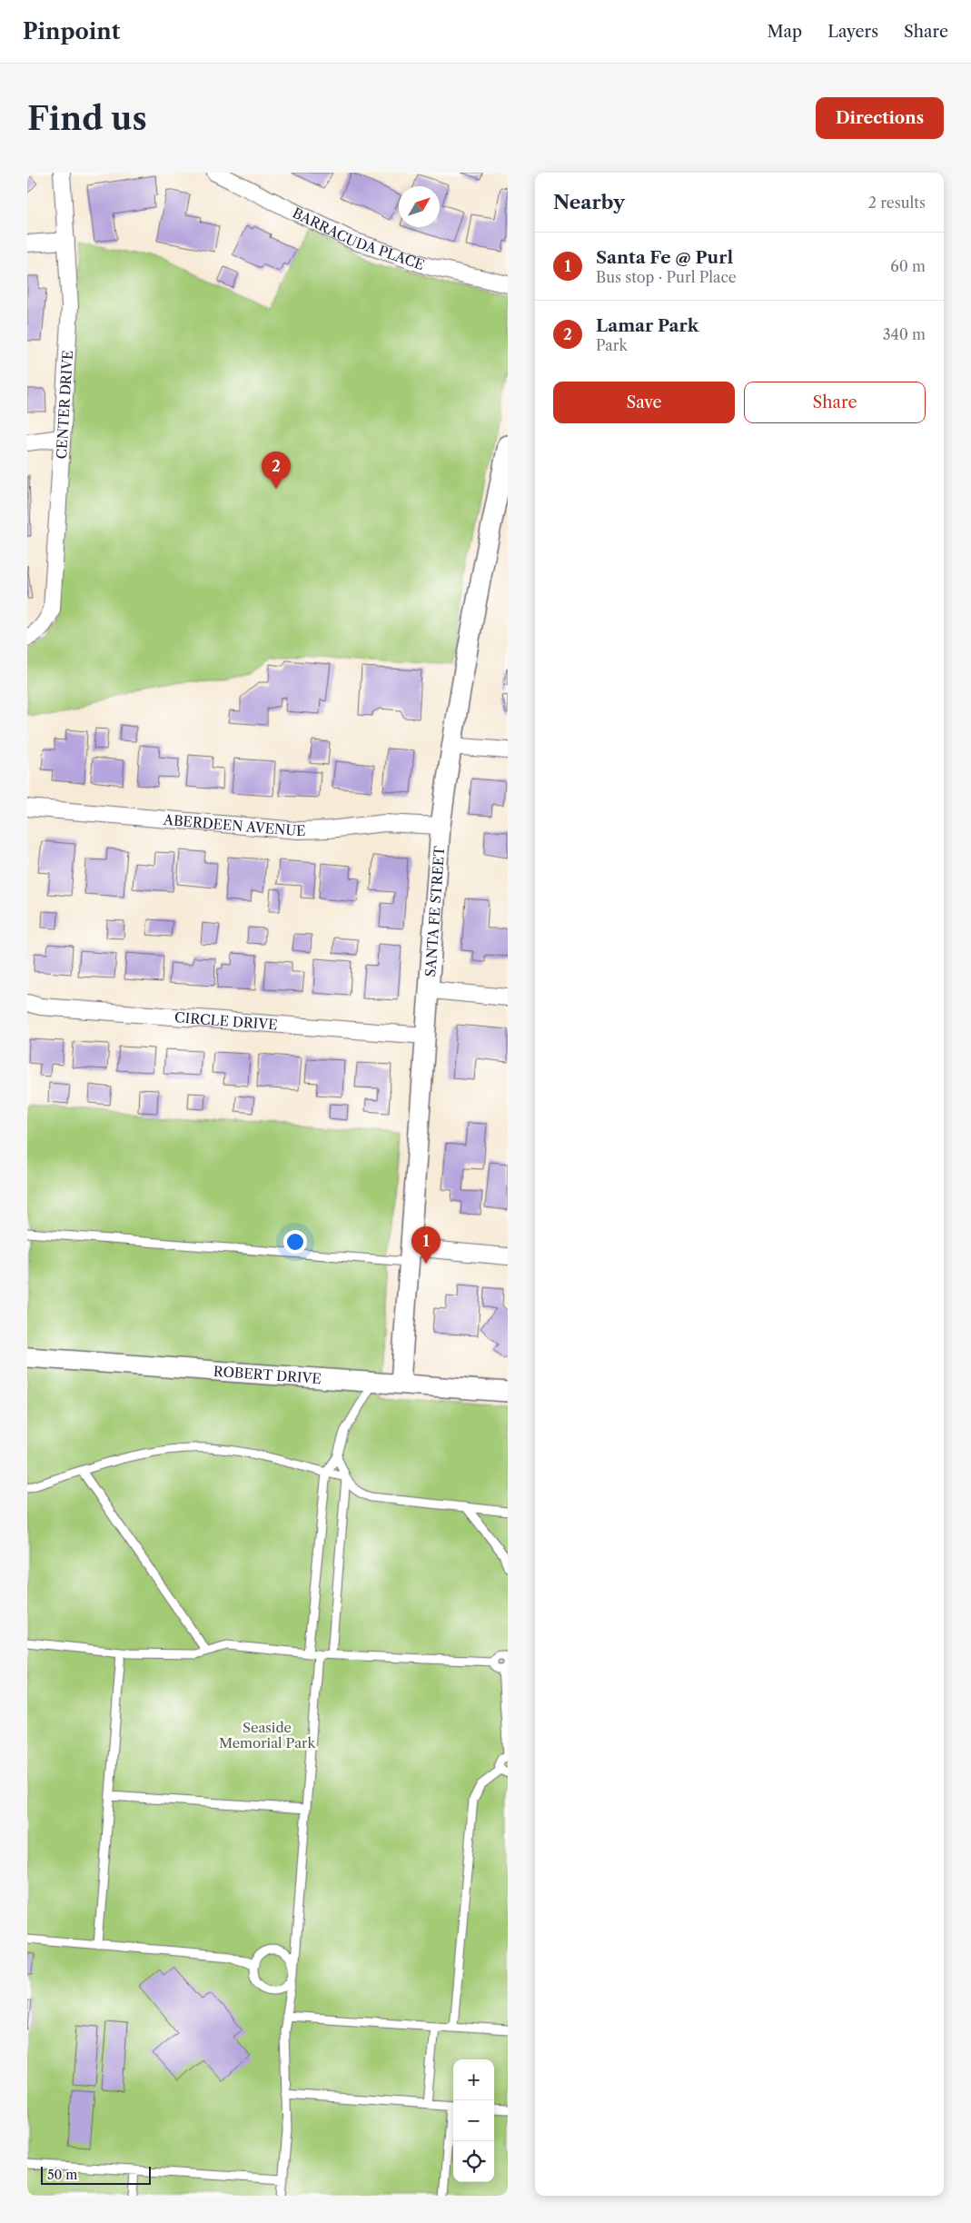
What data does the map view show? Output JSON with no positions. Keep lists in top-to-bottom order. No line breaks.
{"streets":{"street":["BARRACUDA PLACE","CENTER DRIVE","ABERDEEN AVENUE","SANTA FE STREET","CIRCLE DRIVE","ROBERT DRIVE"]},"crossings":[["ABERDEEN AVENUE","SANTA FE STREET"],["SANTA FE STREET","CIRCLE DRIVE"],["SANTA FE STREET","ROBERT DRIVE"]],"parks":["Seaside Memorial Park"],"scale_bar":"50 m","north":"top right","page":{"header":"Pinpoint","nav":["Map","Layers","Share"],"buttons":["Directions",["Save","Share"]],"title":"Find us","heading":["Nearby","2 results"],"list":[{"mark":"1","name":"Santa Fe @ Purl","note":"Bus stop · Purl Place","value":"60 m"},{"mark":"2","name":"Lamar Park","note":"Park","value":"340 m"}],"pins":["2","1"],"map_buttons":["+","−"],"scale":"50 m"}}
